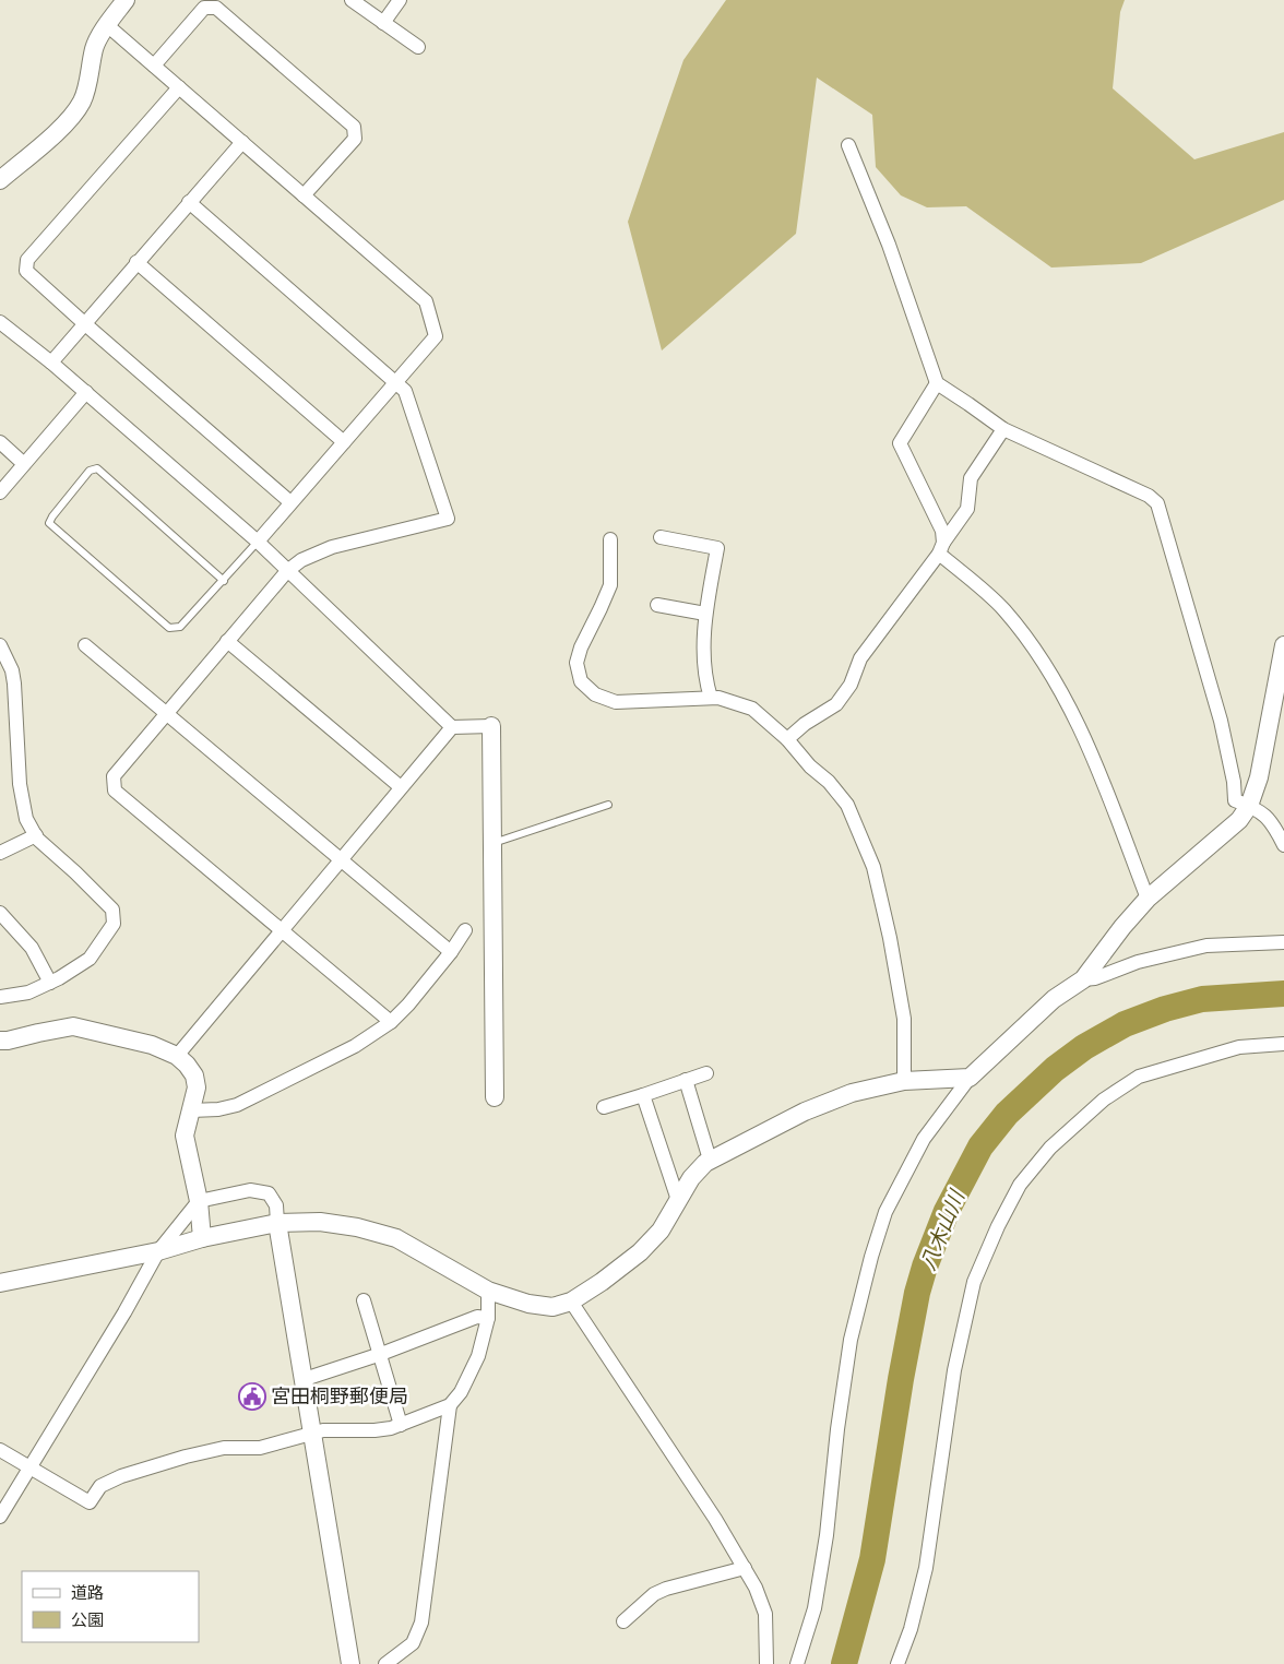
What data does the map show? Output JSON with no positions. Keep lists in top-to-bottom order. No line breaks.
{"water":["八木山川"],"places":{"public building":["宮田桐野郵便局"]},"legend":["道路","公園"]}
